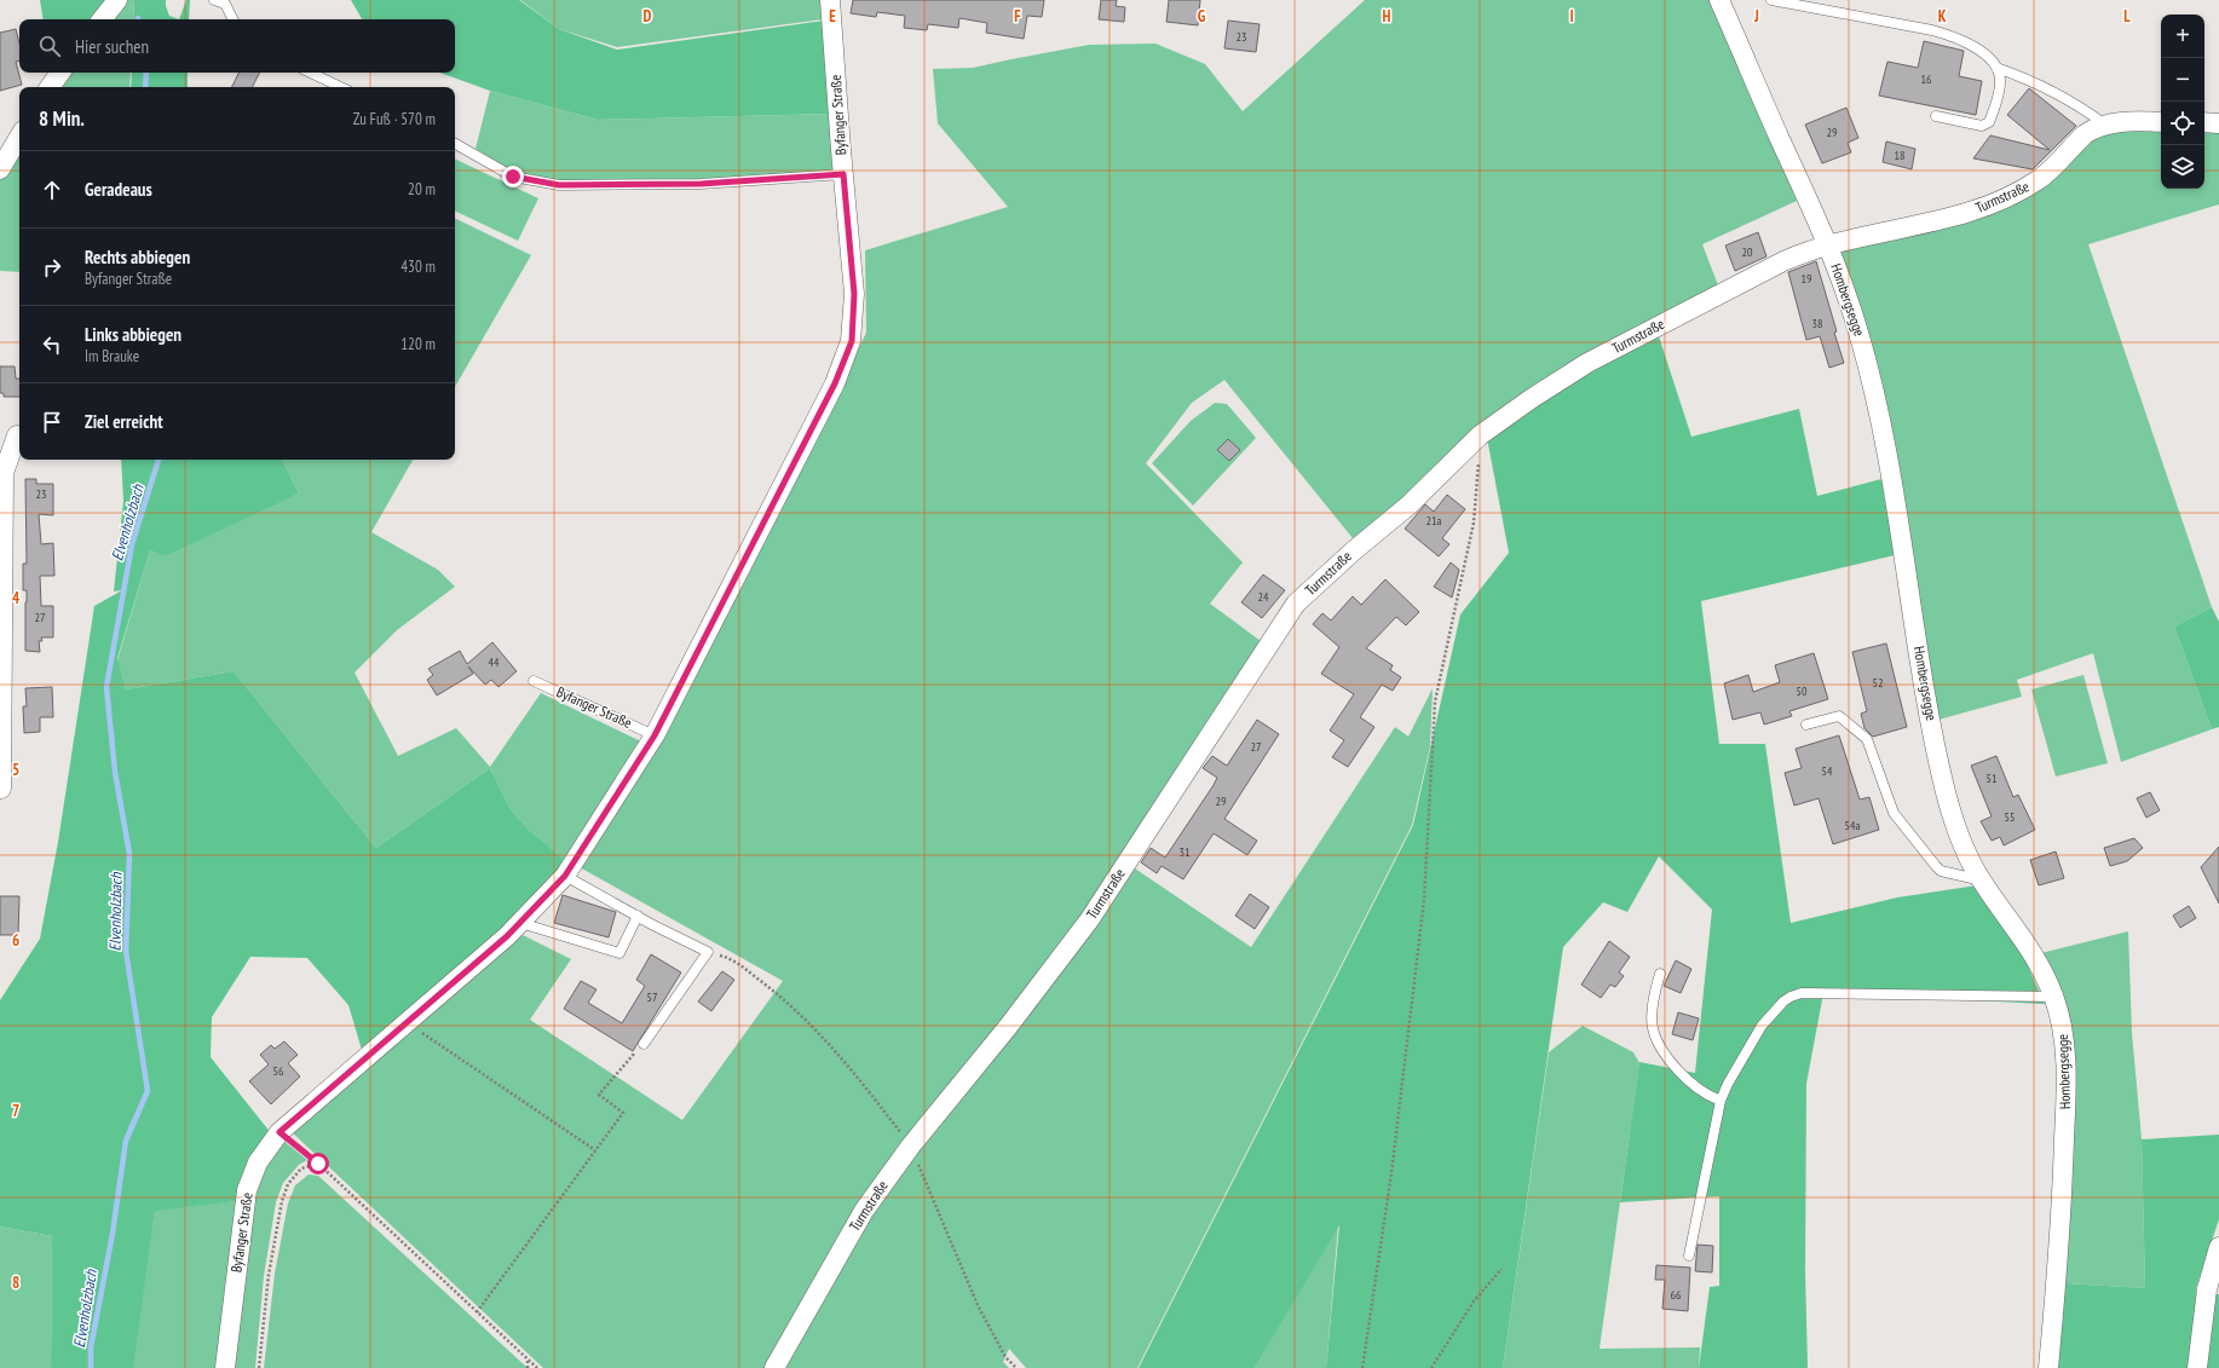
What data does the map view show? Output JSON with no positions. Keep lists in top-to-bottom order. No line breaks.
{"streets":{"street":["Byfanger Straße","Turmstraße","Hombergsegge"]},"crossings":[["Turmstraße","Hombergsegge"]],"water":["Elvenholzbach"],"house_numbers":["23","16","29","18","20","19","38","23","21a","24","27","44","52","50","27","54","51","29","55","54a","31","57","56","66"],"page":{"map_buttons":["+","−"],"search":"Hier suchen","heading":["8 Min.","Zu Fuß · 570 m"],"list":[["Geradeaus","20 m"],["Rechts abbiegen","Byfanger Straße","430 m"],["Links abbiegen","Im Brauke","120 m"],"Ziel erreicht"]},"grid":{"columns":["D","E","F","G","H","I","J","K","L"],"rows":["4","5","6","7","8"]}}
